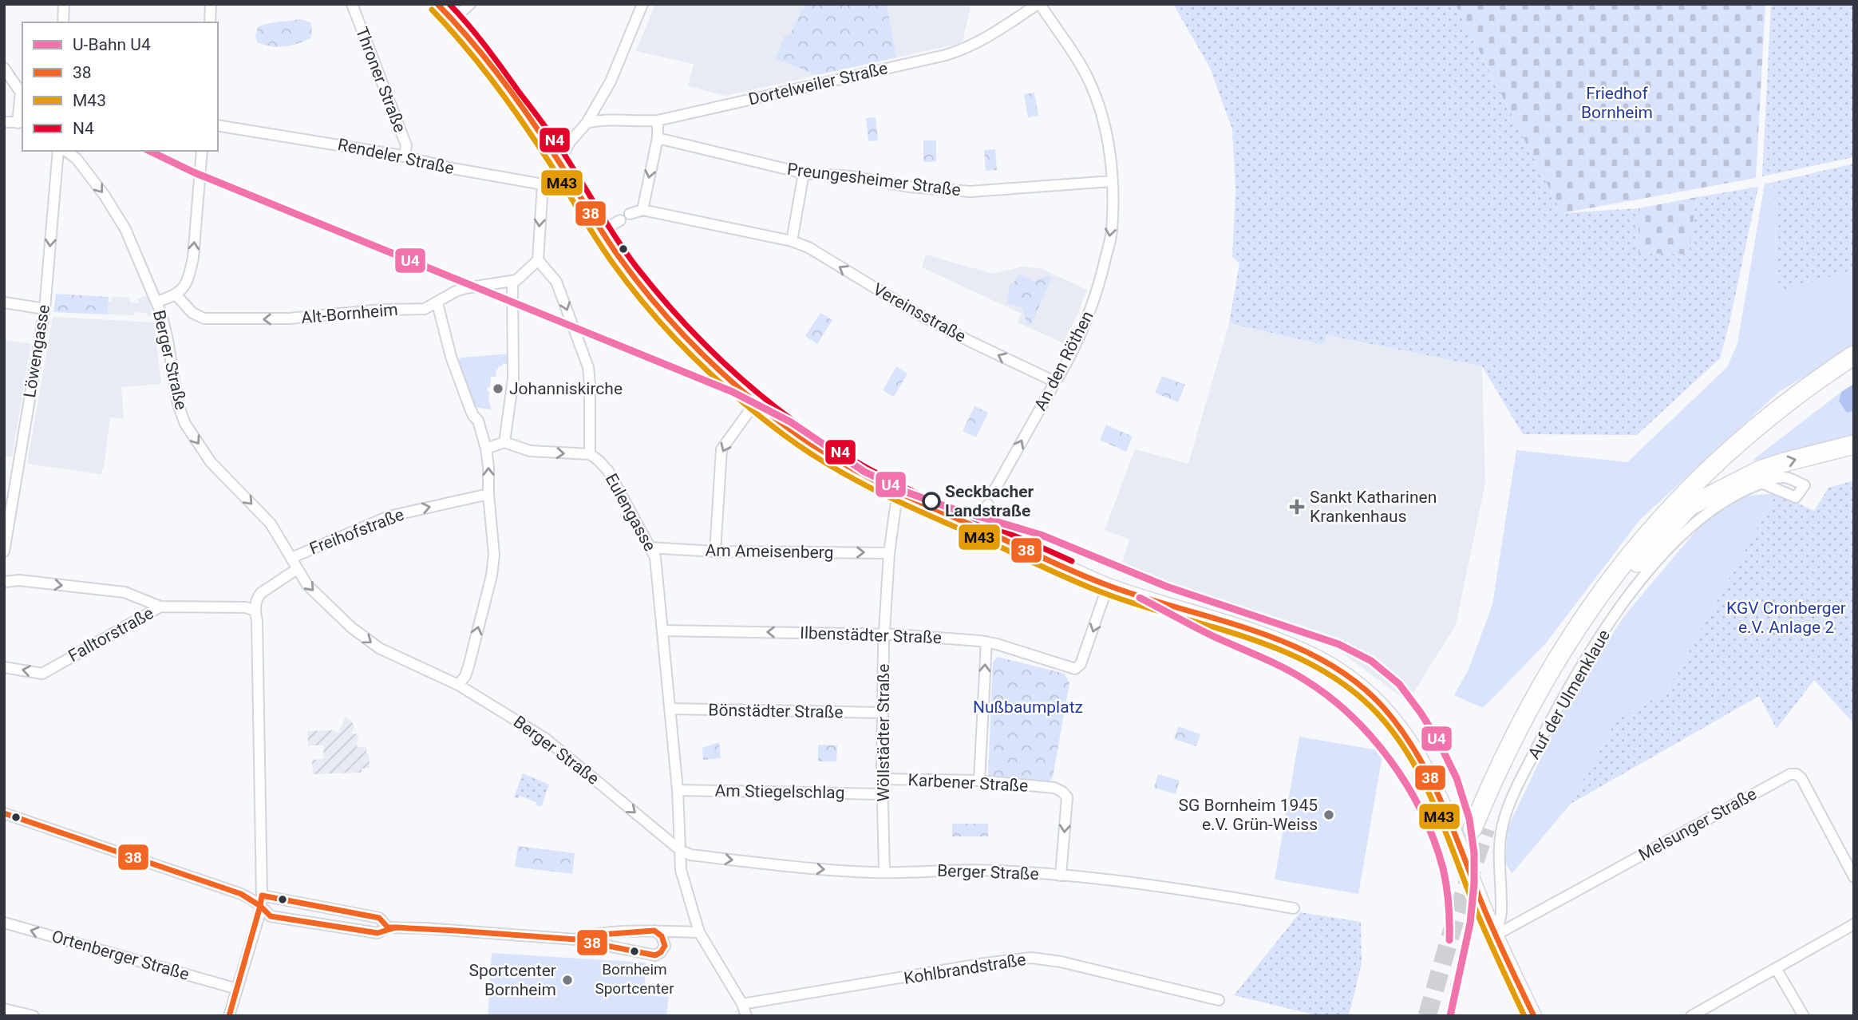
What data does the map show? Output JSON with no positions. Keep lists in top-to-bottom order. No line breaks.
{"streets":{"street":["Throner Straße","Dortelweiler Straße","Rendeler Straße","Preungesheimer Straße","Vereinsstraße","Alt-Bornheim","Löwengasse","Berger Straße","An den Röthen","Eulengasse","Freihofstraße","Am Ameisenberg","Falltorstraße","Ilbenstädter Straße","Auf der Ulmenklaue","Bönstädter Straße","Wöllstädter Straße","Karbener Straße","Am Stiegelschlag","Melsunger Straße","Ortenberger Straße","Kohlbrandstraße"]},"crossings":[["Throner Straße","Rendeler Straße"],["Dortelweiler Straße","An den Röthen"],["Preungesheimer Straße","An den Röthen"],["Vereinsstraße","An den Röthen"],["Berger Straße","Eulengasse"],["Berger Straße","Freihofstraße"],["Berger Straße","Wöllstädter Straße"],["Berger Straße","Karbener Straße"],["Eulengasse","Am Ameisenberg"],["Eulengasse","Ilbenstädter Straße"],["Eulengasse","Bönstädter Straße"],["Eulengasse","Am Stiegelschlag"],["Eulengasse","Kohlbrandstraße"],["Freihofstraße","Falltorstraße"],["Am Ameisenberg","Wöllstädter Straße"],["Ilbenstädter Straße","Wöllstädter Straße"],["Auf der Ulmenklaue","Melsunger Straße"],["Bönstädter Straße","Wöllstädter Straße"],["Wöllstädter Straße","Karbener Straße"],["Wöllstädter Straße","Am Stiegelschlag"]],"one_way":["Vereinsstraße","Alt-Bornheim","Löwengasse","Berger Straße","Freihofstraße","Am Ameisenberg","Falltorstraße","Ilbenstädter Straße","Ortenberger Straße"],"parks":["Friedhof Bornheim","KGV Cronberger e.V. Anlage 2","Nußbaumplatz"],"places":{"other":["Johanniskirche","Seckbacher Landstraße","SG Bornheim 1945 e.V. Grün-Weiss","Bornheim Sportcenter","Sportcenter Bornheim"],"health":["Sankt Katharinen Krankenhaus"]},"lines":["transit line 38","transit line N4","transit line M43","metro line U4"],"legend":["U-Bahn U4","38","M43","N4"]}
